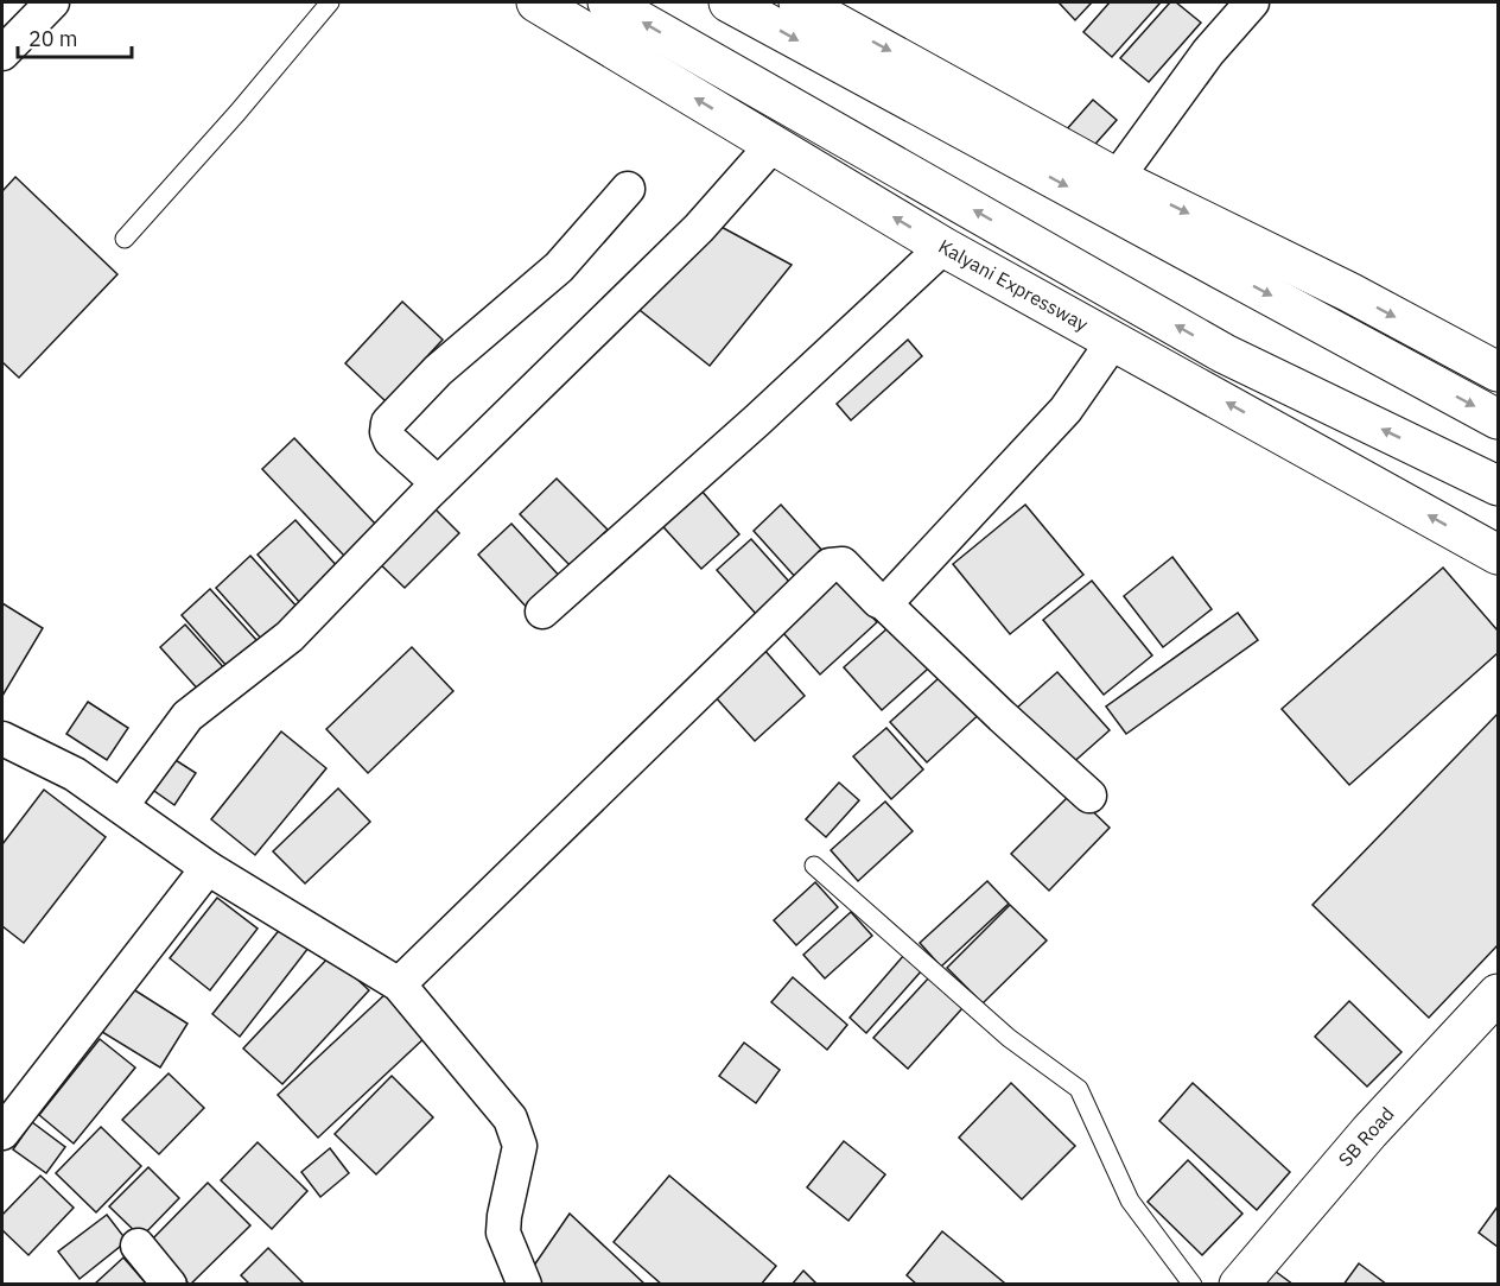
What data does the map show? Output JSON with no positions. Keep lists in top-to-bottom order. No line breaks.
{"streets":{"main road":["Kalyani Expressway","SB Road"]},"scale_bar":"20 m"}
